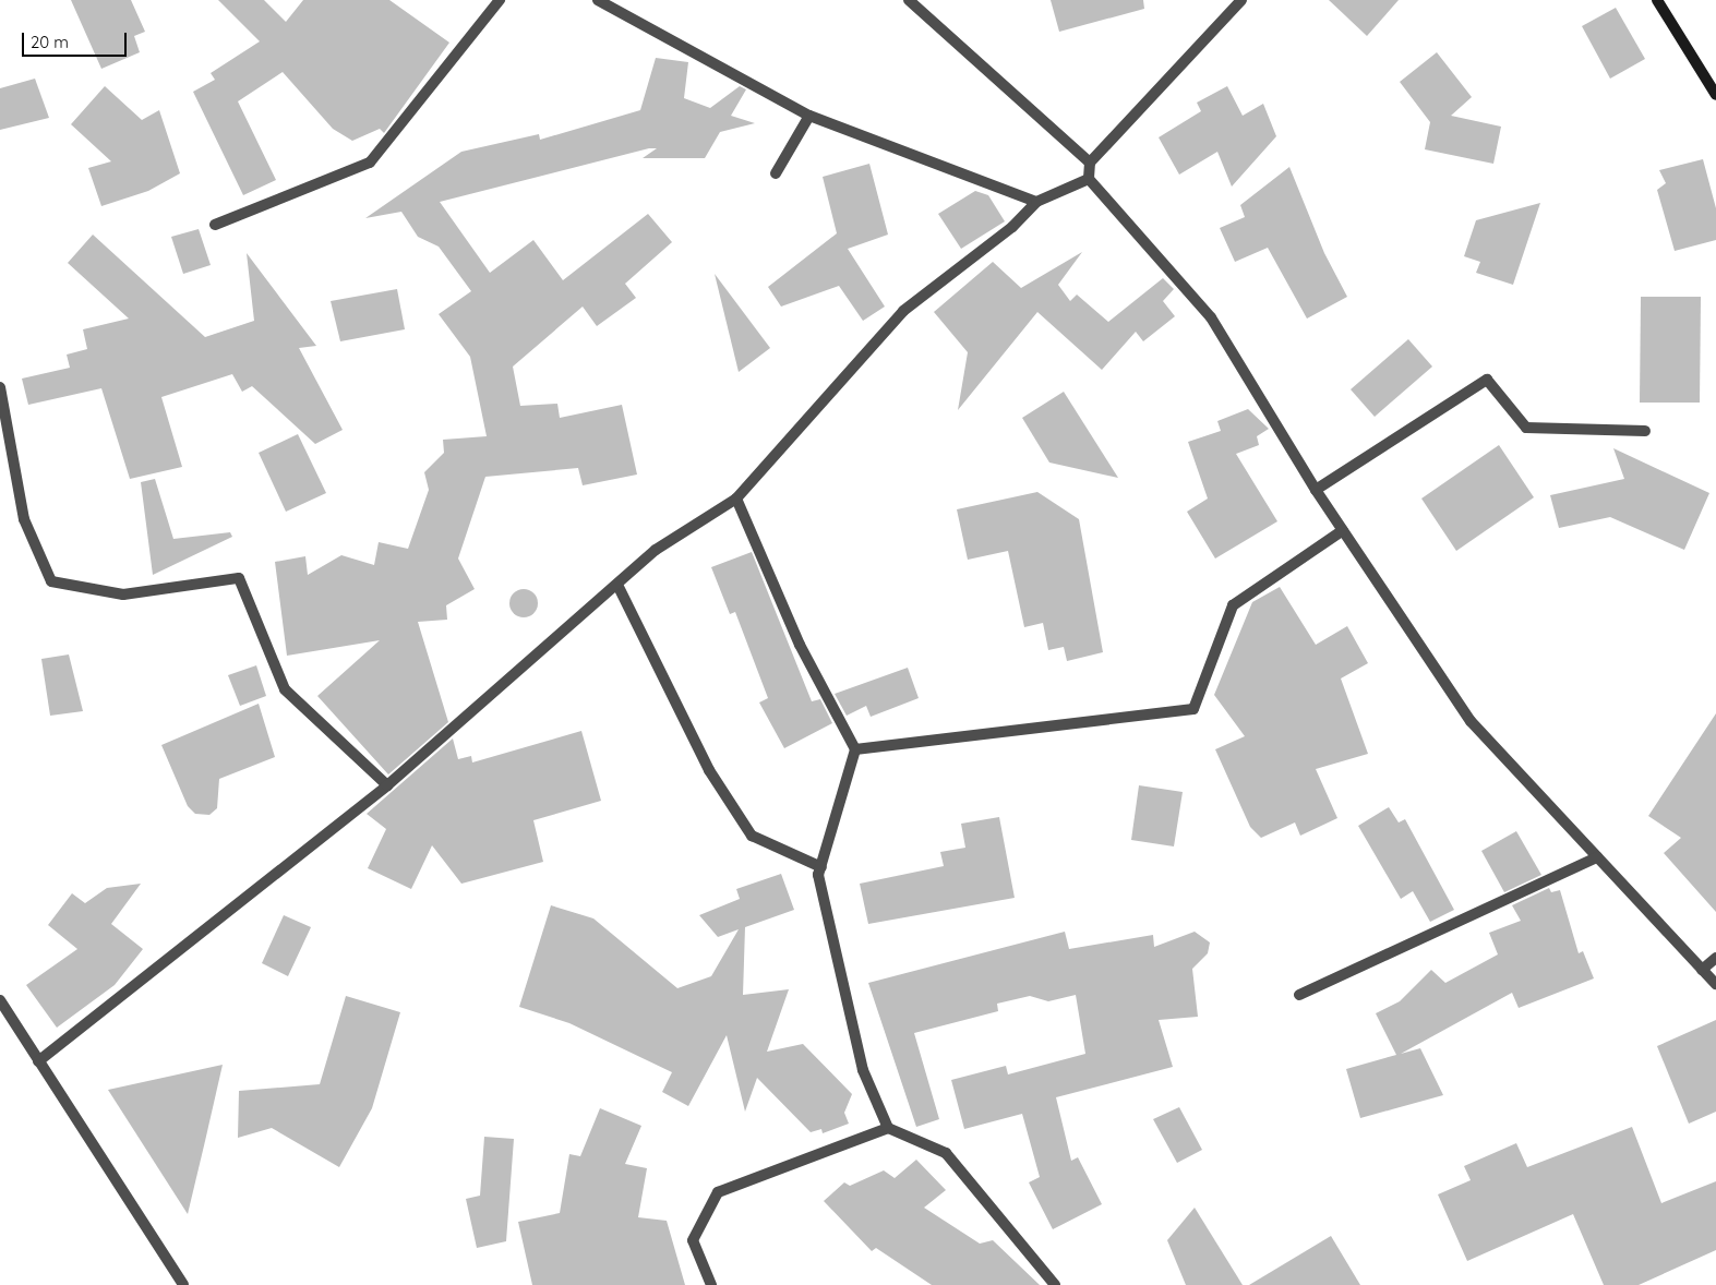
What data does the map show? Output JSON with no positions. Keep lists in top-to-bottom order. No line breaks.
{"scale_bar":"20 m"}
